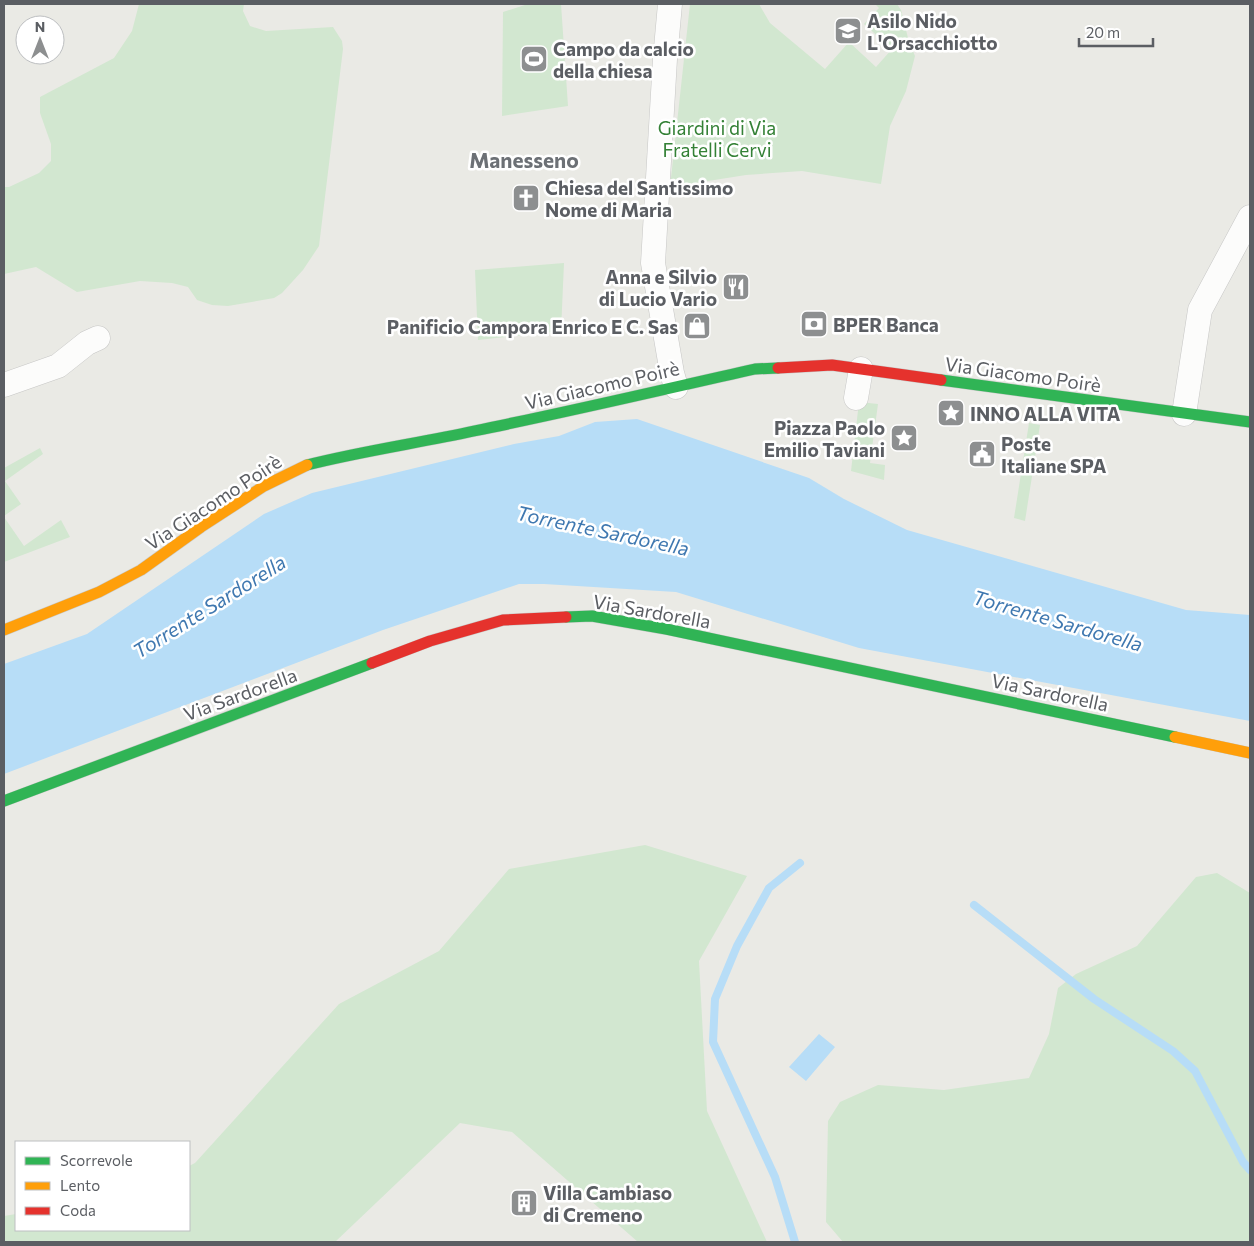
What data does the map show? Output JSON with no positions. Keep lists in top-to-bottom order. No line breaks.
{"streets":{"street":["Via Giacomo Poirè","Via Sardorella"]},"districts":["Manesseno"],"water":["Torrente Sardorella"],"parks":["Giardini di Via Fratelli Cervi"],"places":{"school or university":["Asilo Nido L'Orsacchiotto"],"sports":["Campo da calcio della chiesa"],"church":["Chiesa del Santissimo Nome di Maria"],"restaurant":["Anna e Silvio di Lucio Vario"],"bank":["BPER Banca"],"shop":["Panificio Campora Enrico E C. Sas"],"place":["INNO ALLA VITA","Piazza Paolo Emilio Taviani"],"public building":["Poste Italiane SPA"],"building":["Villa Cambiaso di Cremeno"]},"legend":["Scorrevole","Lento","Coda"],"scale_bar":"20 m","north":"top"}
